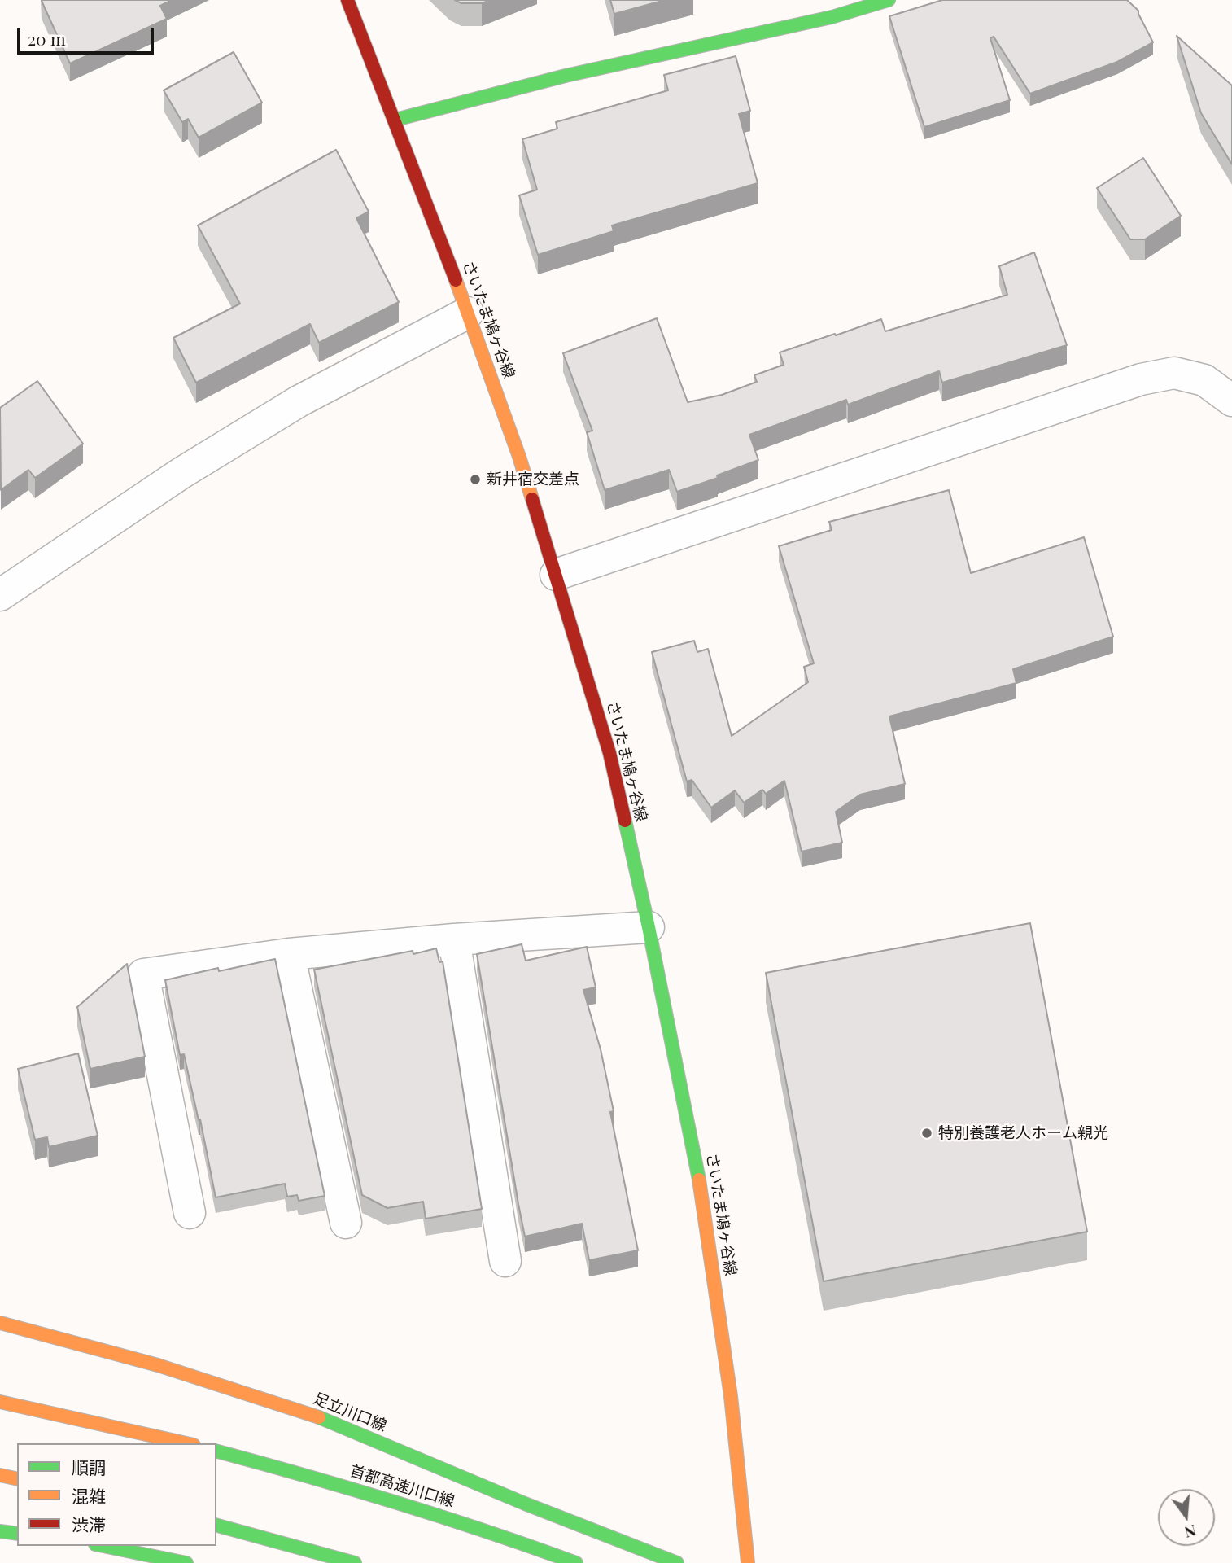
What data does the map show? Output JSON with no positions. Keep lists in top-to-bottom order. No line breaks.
{"streets":{"main road":["さいたま鳩ヶ谷線","足立川口線","首都高速川口線"]},"places":["新井宿交差点","特別養護老人ホーム親光"],"legend":["順調","混雑","渋滞"],"scale_bar":"20 m","north":"bottom"}
